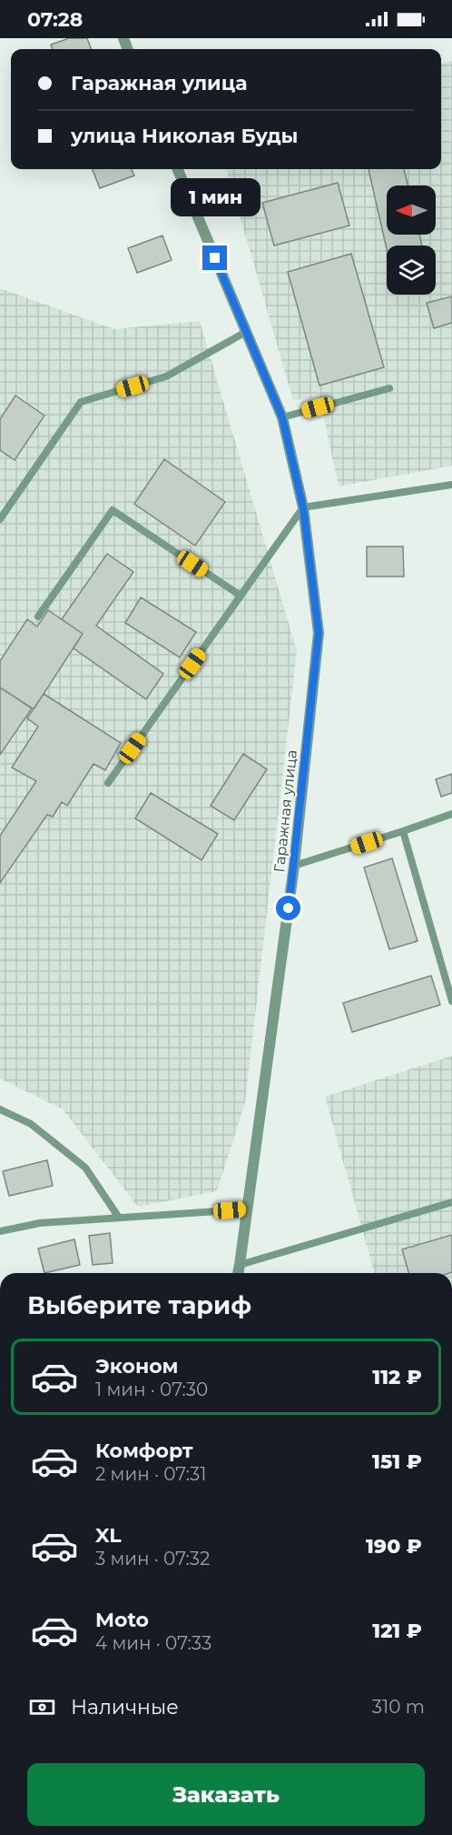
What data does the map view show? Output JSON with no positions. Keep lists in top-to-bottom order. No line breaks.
{"streets":{"street":["Гаражная улица"]},"north":"left","page":{"status":"07:28","banner":["Гаражная улица","улица Николая Буды"],"bubble":"1 мин","heading":"Выберите тариф","list":[{"name":"Эконом","note":"1 мин · 07:30","value":"112 ₽"},{"name":"Комфорт","note":"2 мин · 07:31","value":"151 ₽"},{"name":"XL","note":"3 мин · 07:32","value":"190 ₽"},{"name":"Moto","note":"4 мин · 07:33","value":"121 ₽"}],"pay":["Наличные","310 m"],"buttons":"Заказать"}}
